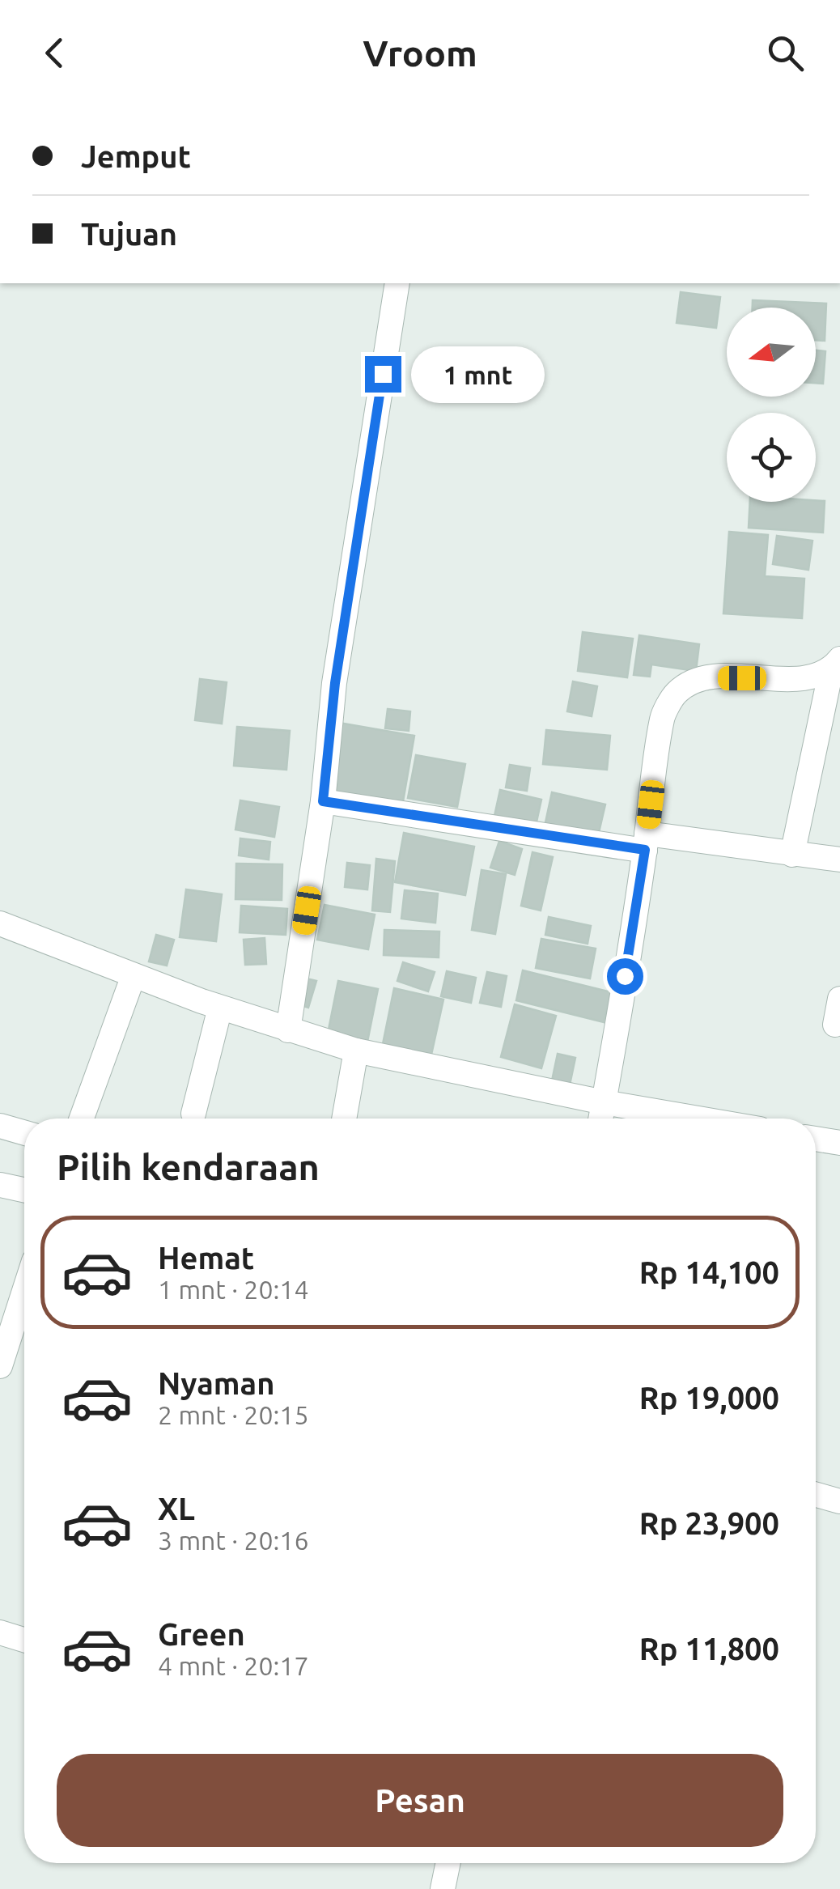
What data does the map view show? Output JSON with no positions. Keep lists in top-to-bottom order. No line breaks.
{"north":"left","page":{"header":"Vroom","banner":["Jemput","Tujuan"],"bubble":"1 mnt","heading":"Pilih kendaraan","list":[{"name":"Hemat","note":"1 mnt · 20:14","value":"Rp 14,100"},{"name":"Nyaman","note":"2 mnt · 20:15","value":"Rp 19,000"},{"name":"XL","note":"3 mnt · 20:16","value":"Rp 23,900"},{"name":"Green","note":"4 mnt · 20:17","value":"Rp 11,800"}],"buttons":"Pesan"}}
